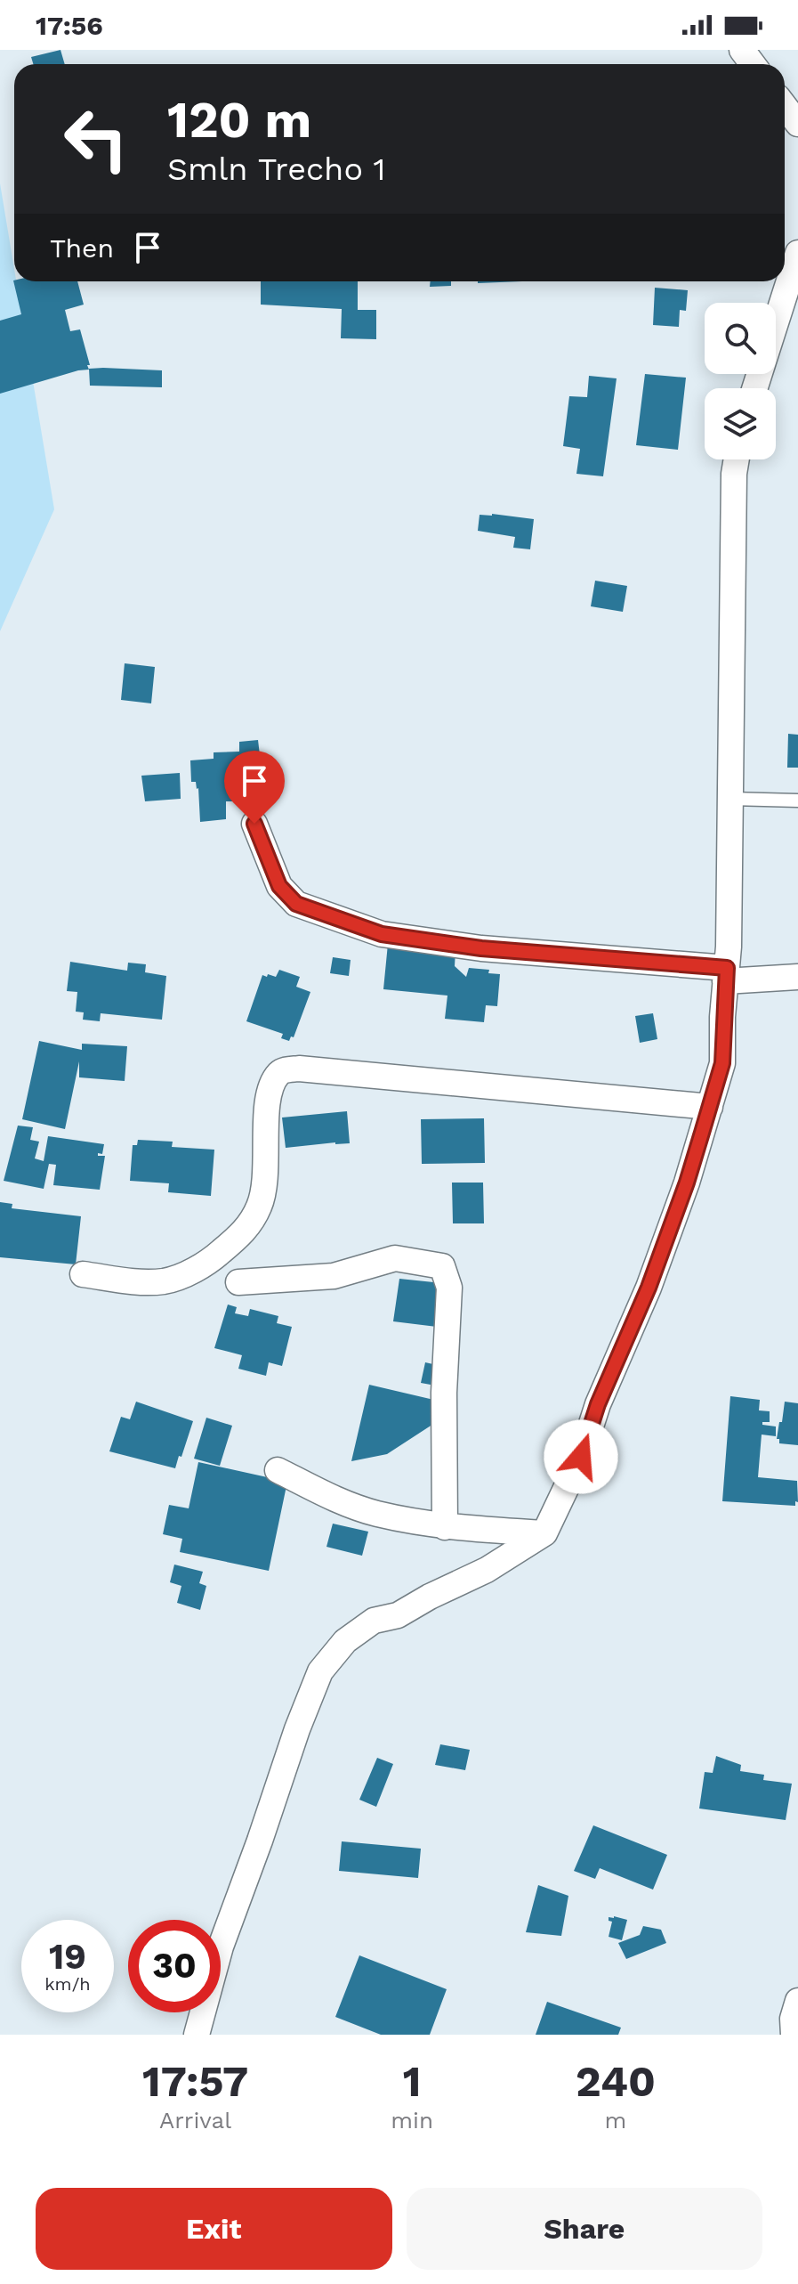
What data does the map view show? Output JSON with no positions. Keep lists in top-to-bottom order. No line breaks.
{"page":{"status":"17:56","turn":["120 m","Smln Trecho 1"],"then":"Then","speed":"19 km/h","limit":"30","eta":["17:57","Arrival","1","min","240","m"],"buttons":["Exit","Share"]}}
